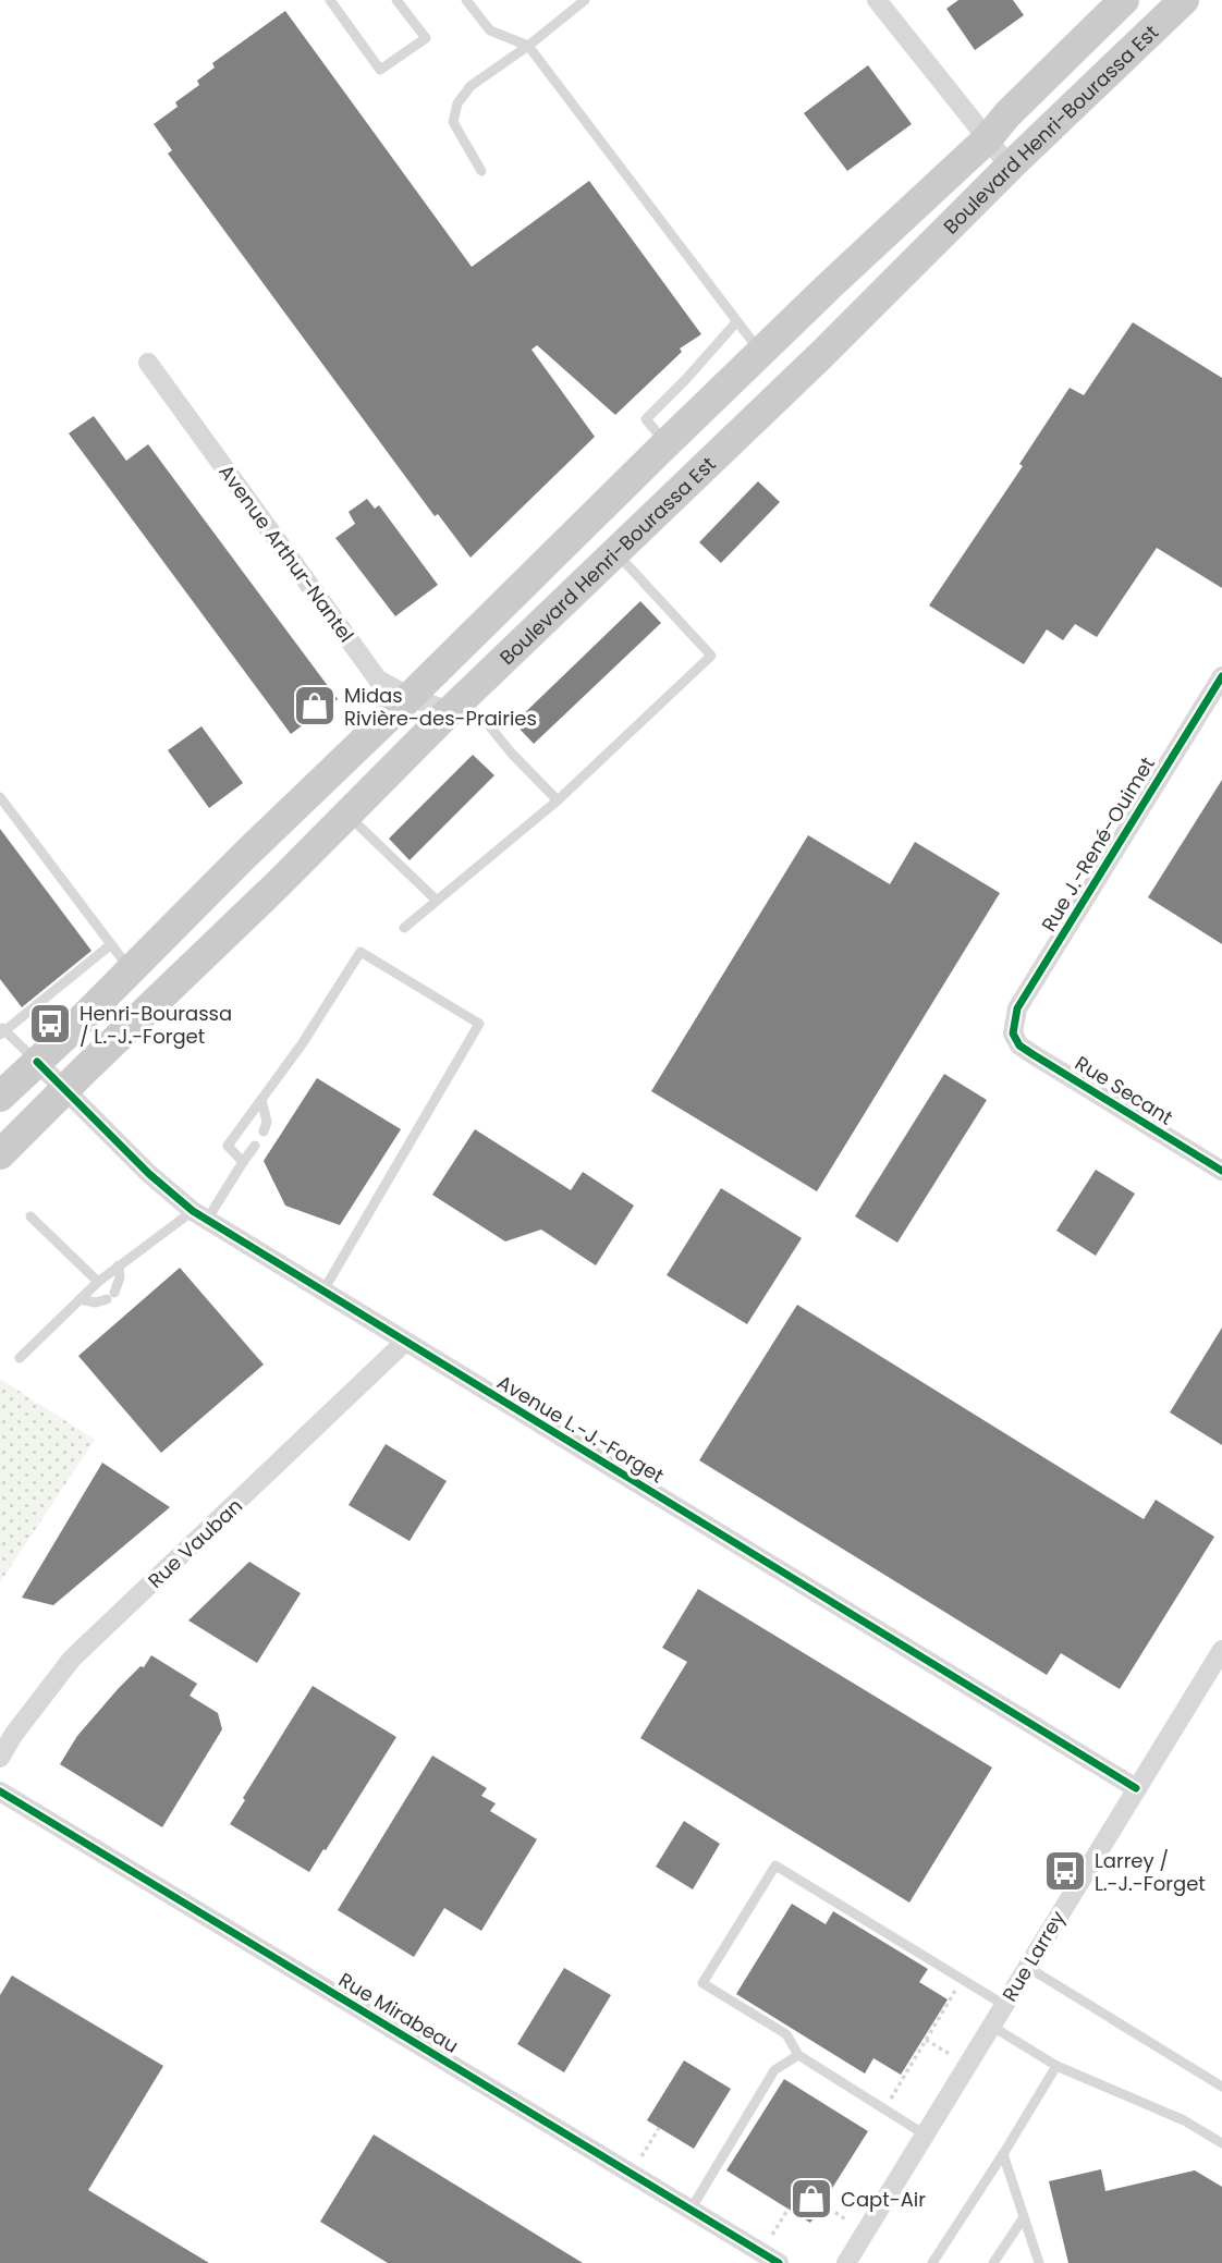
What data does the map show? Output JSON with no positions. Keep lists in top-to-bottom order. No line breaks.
{"streets":{"main road":["Boulevard Henri-Bourassa Est"],"street":["Avenue Arthur-Nantel","Rue J.-René-Ouimet","Rue Secant","Avenue L.-J.-Forget","Rue Vauban","Rue Larrey","Rue Mirabeau"]},"crossings":[["Boulevard Henri-Bourassa Est","Avenue Arthur-Nantel"],["Boulevard Henri-Bourassa Est","Avenue L.-J.-Forget"],["Rue J.-René-Ouimet","Rue Secant"],["Avenue L.-J.-Forget","Rue Vauban"],["Avenue L.-J.-Forget","Rue Larrey"]],"places":{"shop":["Midas Rivière-des-Prairies","Capt-Air"],"bus stop":["Henri-Bourassa / L.-J.-Forget","Larrey / L.-J.-Forget"]}}
